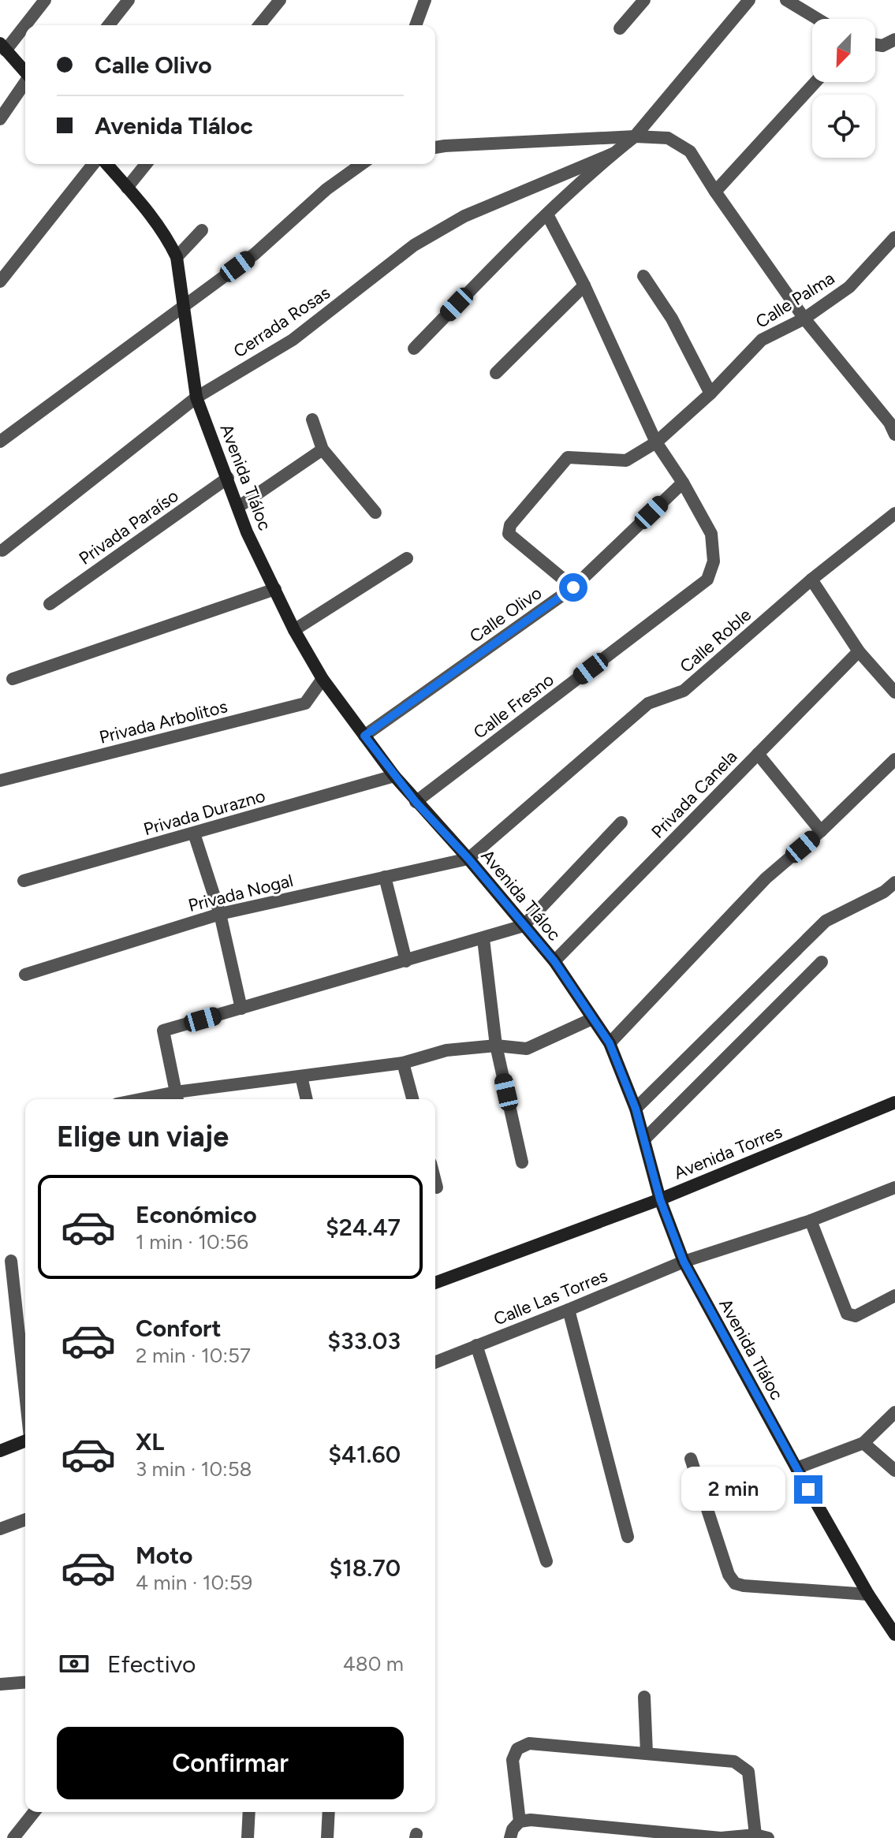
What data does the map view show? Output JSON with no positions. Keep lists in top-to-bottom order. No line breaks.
{"streets":{"main road":["Avenida Tláloc","Avenida Torres"],"street":["Calle Palma","Cerrada Rosas","Privada Paraíso","Calle Olivo","Calle Roble","Calle Fresno","Privada Arbolitos","Privada Canela","Privada Durazno","Privada Nogal","Calle Las Torres"]},"crossings":[["Calle Palma","Calle Olivo"],["Cerrada Rosas","Avenida Tláloc"],["Avenida Tláloc","Privada Paraíso"],["Avenida Tláloc","Calle Olivo"],["Avenida Tláloc","Calle Roble"],["Avenida Tláloc","Calle Fresno"],["Avenida Tláloc","Privada Arbolitos"],["Avenida Tláloc","Privada Canela"],["Avenida Tláloc","Privada Durazno"],["Avenida Tláloc","Privada Nogal"],["Avenida Tláloc","Avenida Torres"],["Avenida Tláloc","Calle Las Torres"],["Calle Olivo","Calle Fresno"],["Calle Roble","Privada Nogal"]],"north":"bottom left","page":{"banner":["Calle Olivo","Avenida Tláloc"],"heading":"Elige un viaje","list":[{"name":"Económico","note":"1 min · 10:56","value":"$24.47"},{"name":"Confort","note":"2 min · 10:57","value":"$33.03"},{"name":"XL","note":"3 min · 10:58","value":"$41.60"},{"name":"Moto","note":"4 min · 10:59","value":"$18.70"}],"bubble":"2 min","pay":["Efectivo","480 m"],"buttons":"Confirmar"}}
